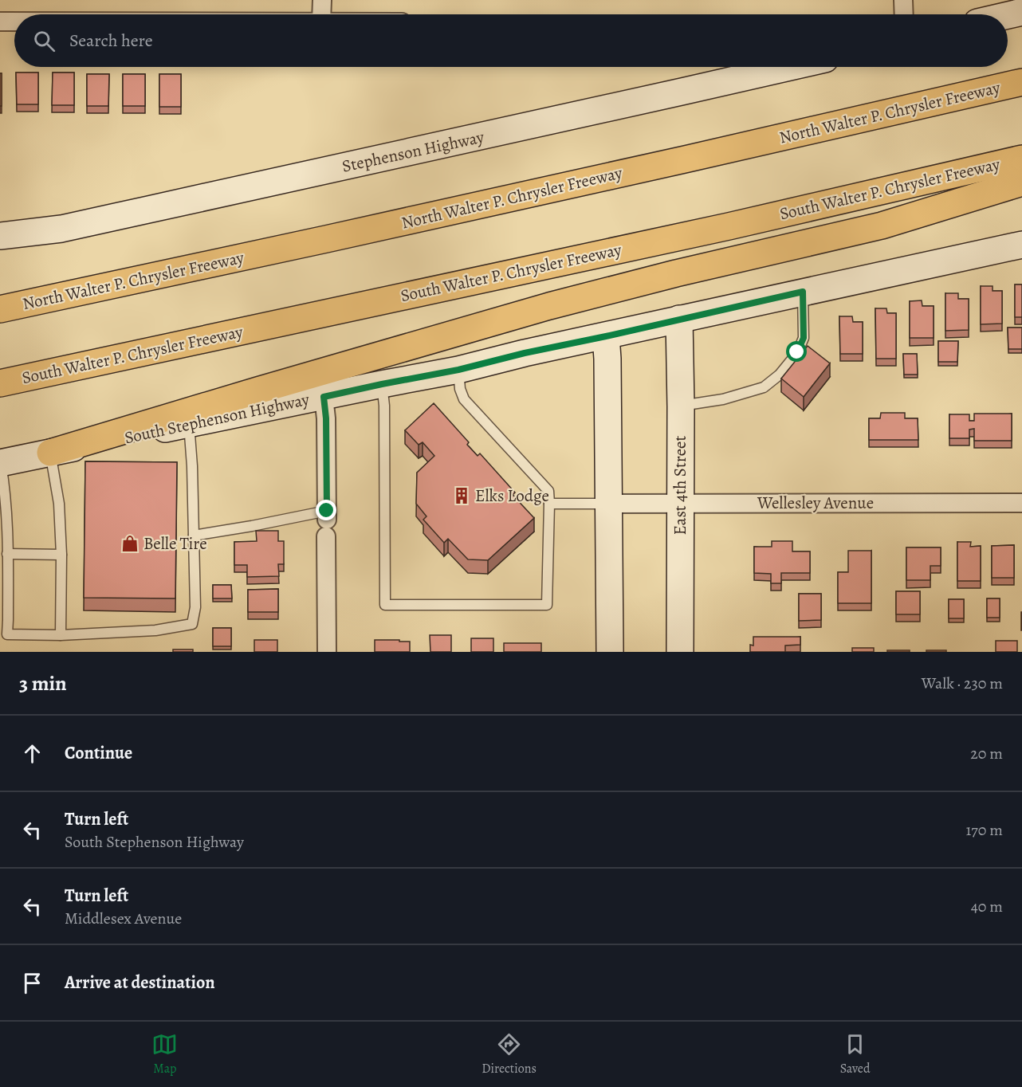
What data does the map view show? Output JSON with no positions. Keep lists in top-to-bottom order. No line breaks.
{"streets":{"highway":["North Walter P. Chrysler Freeway","South Walter P. Chrysler Freeway"],"main road":["Stephenson Highway","South Stephenson Highway","East 4th Street"],"street":["Wellesley Avenue"]},"crossings":[["South Stephenson Highway","East 4th Street"],["East 4th Street","Wellesley Avenue"]],"places":{"building":["Elks Lodge"],"shop":["Belle Tire"]},"page":{"search":"Search here","heading":["3 min","Walk · 230 m"],"list":[["Continue","20 m"],["Turn left","South Stephenson Highway","170 m"],["Turn left","Middlesex Avenue","40 m"],"Arrive at destination"],"nav":["Map","Directions","Saved"]}}
